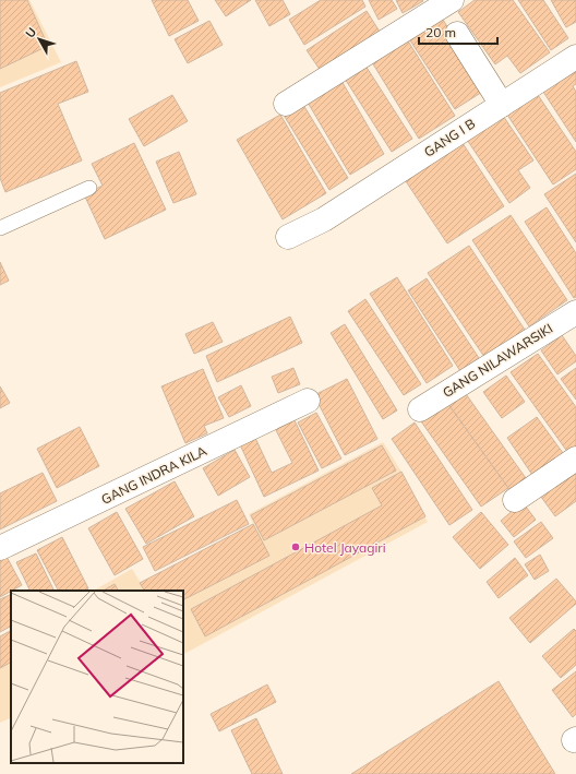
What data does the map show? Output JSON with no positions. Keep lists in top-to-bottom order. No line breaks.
{"streets":{"street":["GANG I B","GANG NILAWARSIKI","GANG INDRA KILA"]},"places":["Hotel Jayagiri"],"scale_bar":"20 m","north":"top left"}
